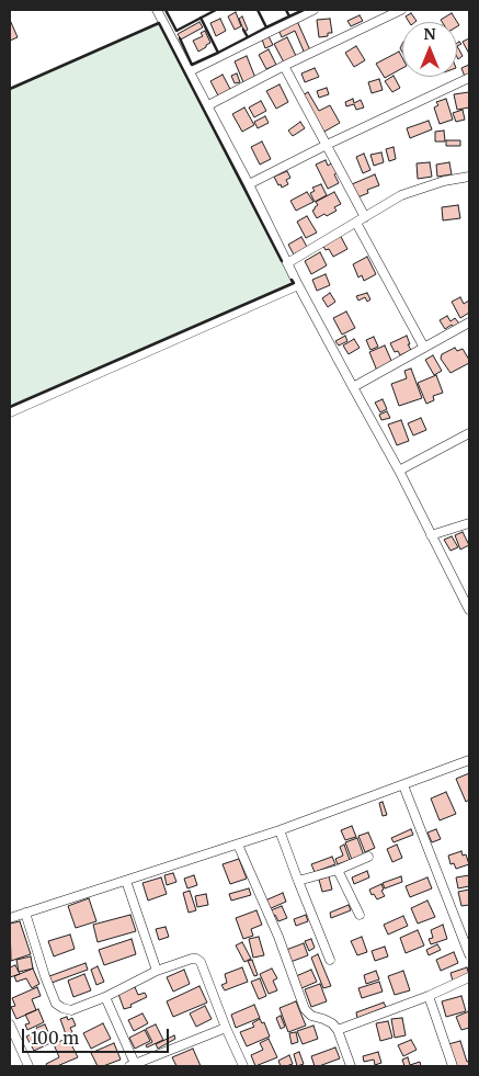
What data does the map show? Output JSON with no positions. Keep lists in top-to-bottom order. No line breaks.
{"scale_bar":"100 m","north":"top"}
